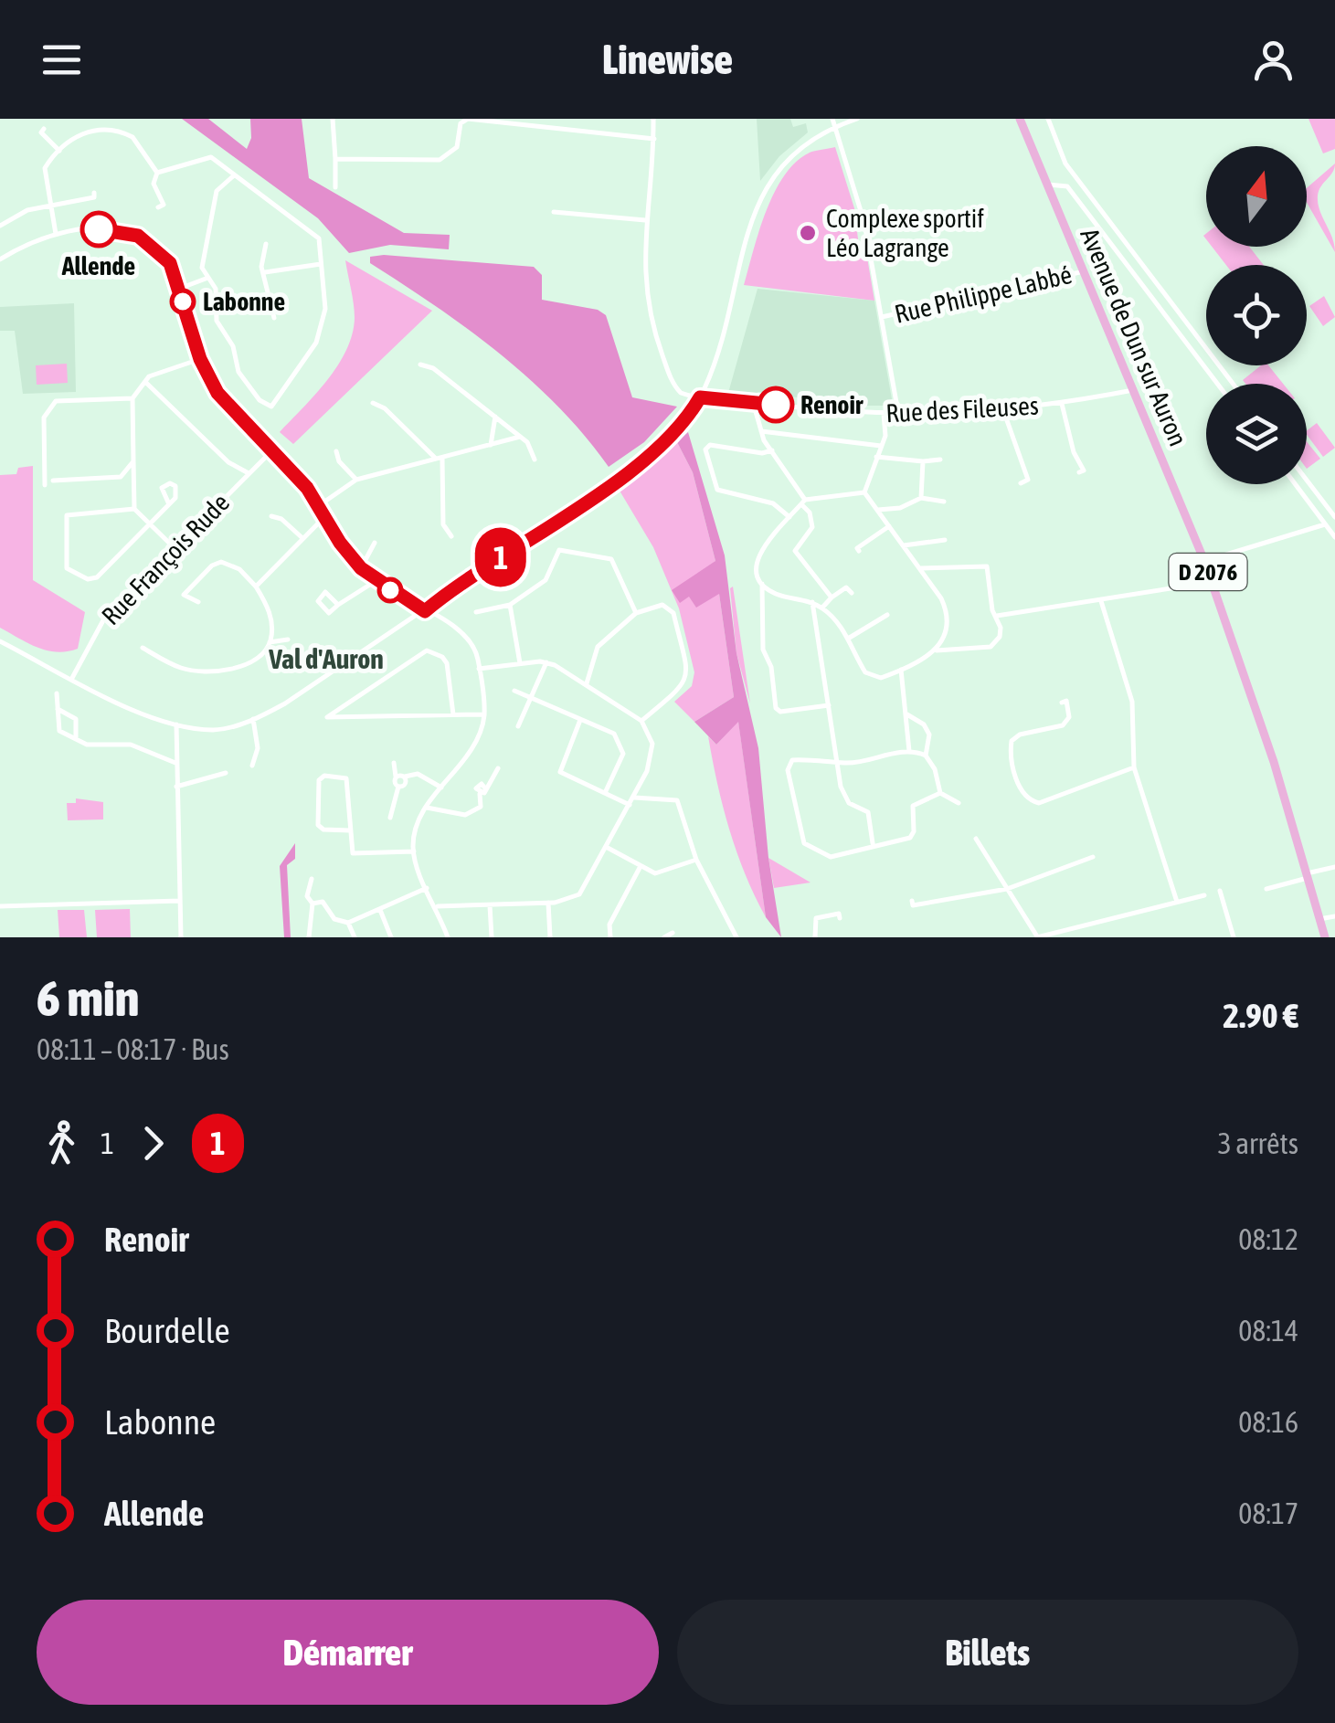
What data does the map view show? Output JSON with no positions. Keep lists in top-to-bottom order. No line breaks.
{"streets":{"main road":["Avenue de Dun sur Auron","D 2076"],"street":["Rue Philippe Labbé","Rue des Fileuses","Rue François Rude"]},"crossings":[["Rue Philippe Labbé","Avenue de Dun sur Auron"],["Avenue de Dun sur Auron","Rue des Fileuses"]],"districts":["Val d'Auron"],"places":["Allende","Complexe sportif Léo Lagrange","Labonne","Renoir"],"lines":["bus line 1"],"north":"top","page":{"header":"Linewise","on_map":"1","heading":["6 min","08:11 – 08:17 · Bus","2.90 €"],"legs":["1","1","3 arrêts"],"list":[{"name":"Renoir","value":"08:12"},{"name":"Bourdelle","value":"08:14"},{"name":"Labonne","value":"08:16"},{"name":"Allende","value":"08:17"}],"buttons":["Démarrer","Billets"]}}
